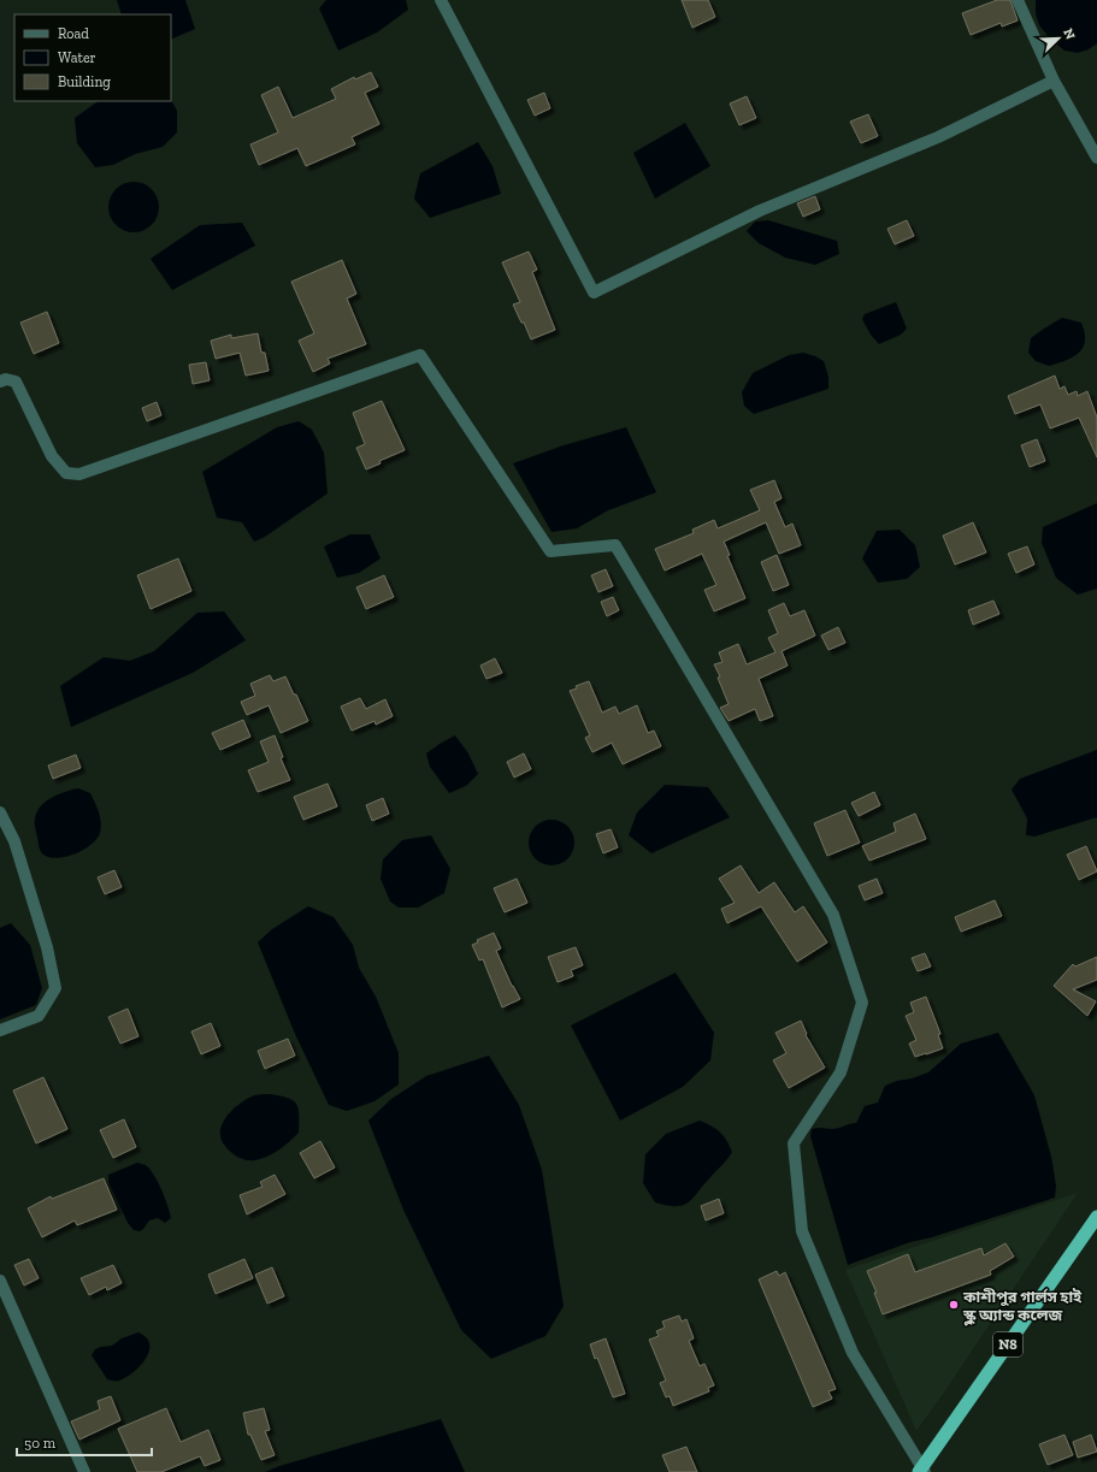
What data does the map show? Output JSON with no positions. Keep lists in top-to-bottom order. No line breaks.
{"streets":{"highway":["N8"]},"places":["কাশীপুর গার্লস হাই স্কুল অ্যান্ড কলেজ"],"legend":["Road","Water","Building"],"scale_bar":"50 m","north":"top right"}
